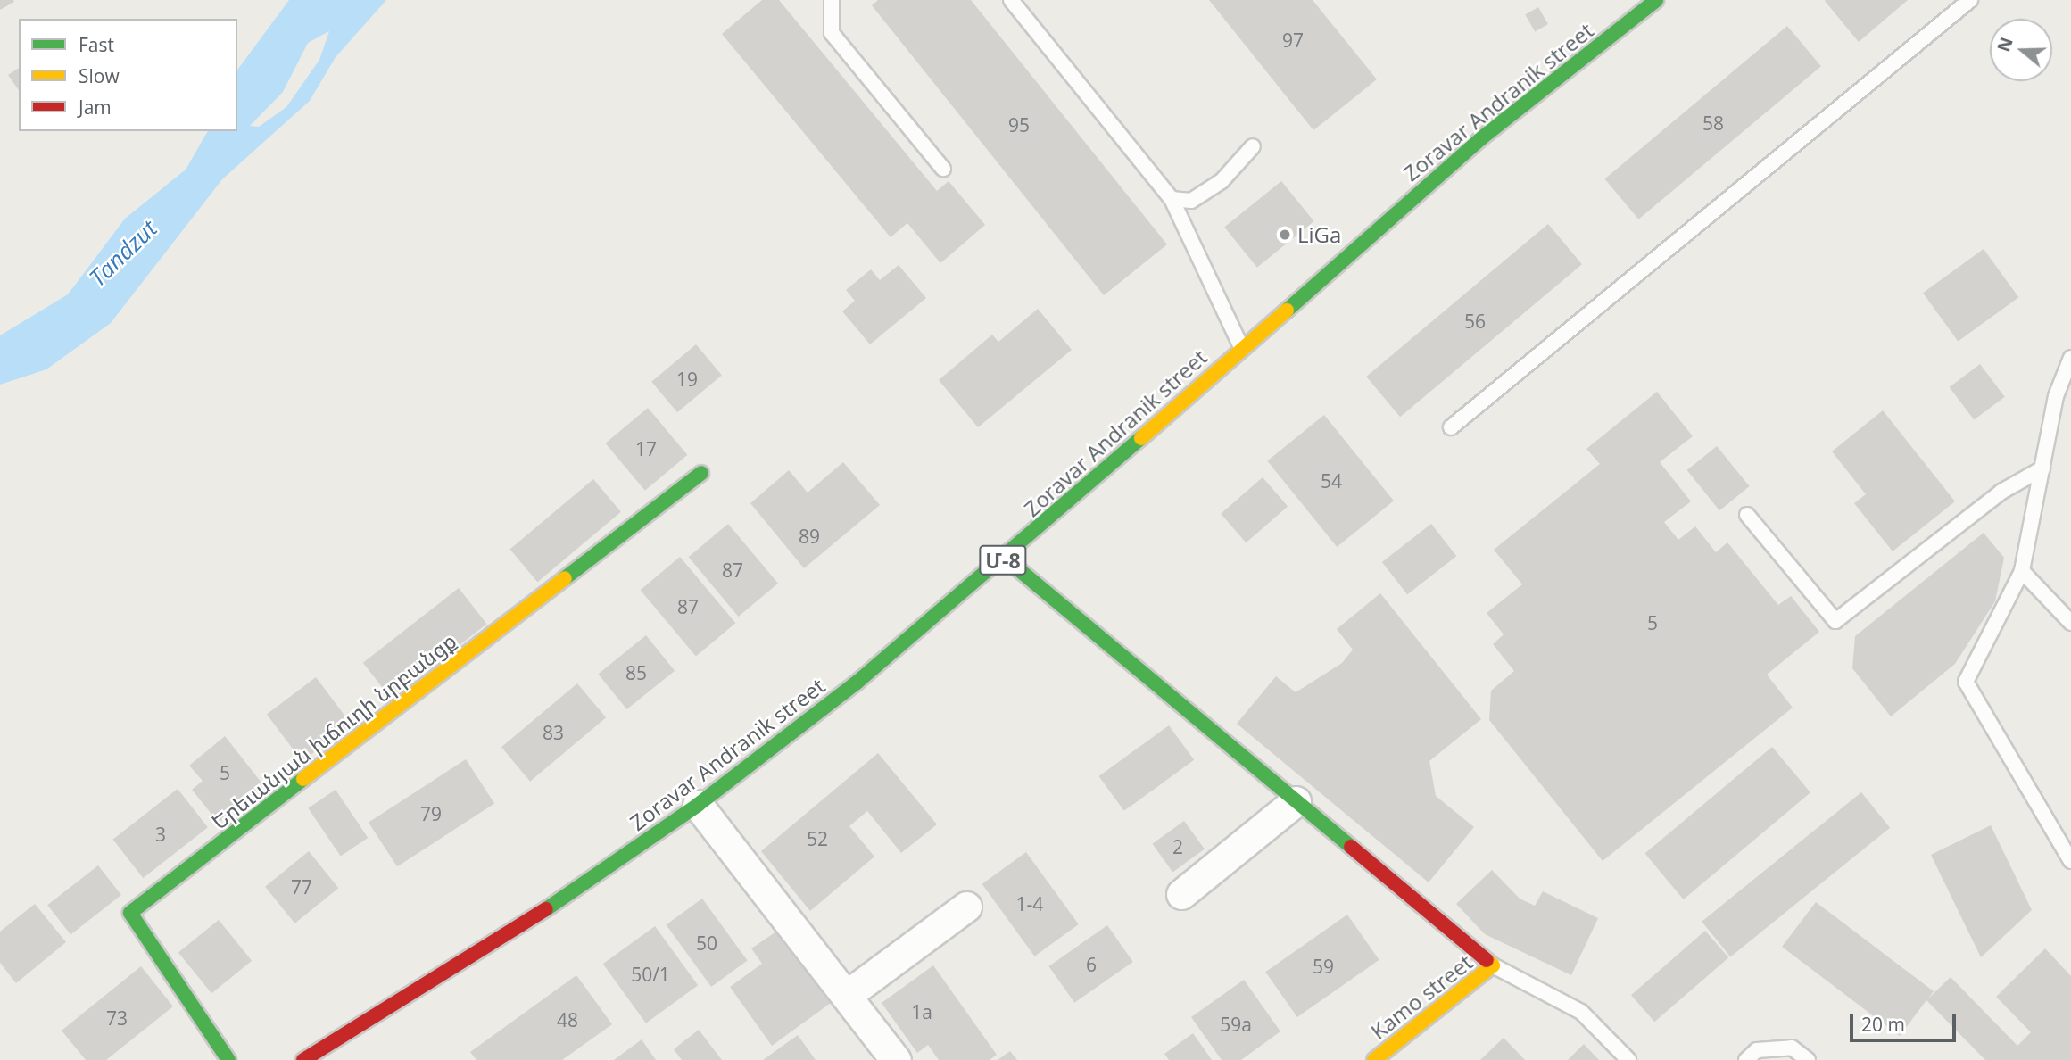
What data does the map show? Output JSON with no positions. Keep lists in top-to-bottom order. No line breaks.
{"streets":{"main road":["Zoravar Andranik street","Մ-8","Երեւանյան խճուղի նրբանցք","Kamo street"]},"water":["Tandzut"],"places":["LiGa"],"house_numbers":["97","58","95","56","19","17","54","89","87","87","5","85","83","5","79","3","52","2","77","1-4","50","6","59","50/1","1a","73","48","59a"],"legend":["Fast","Slow","Jam"],"scale_bar":"20 m","north":"left"}
